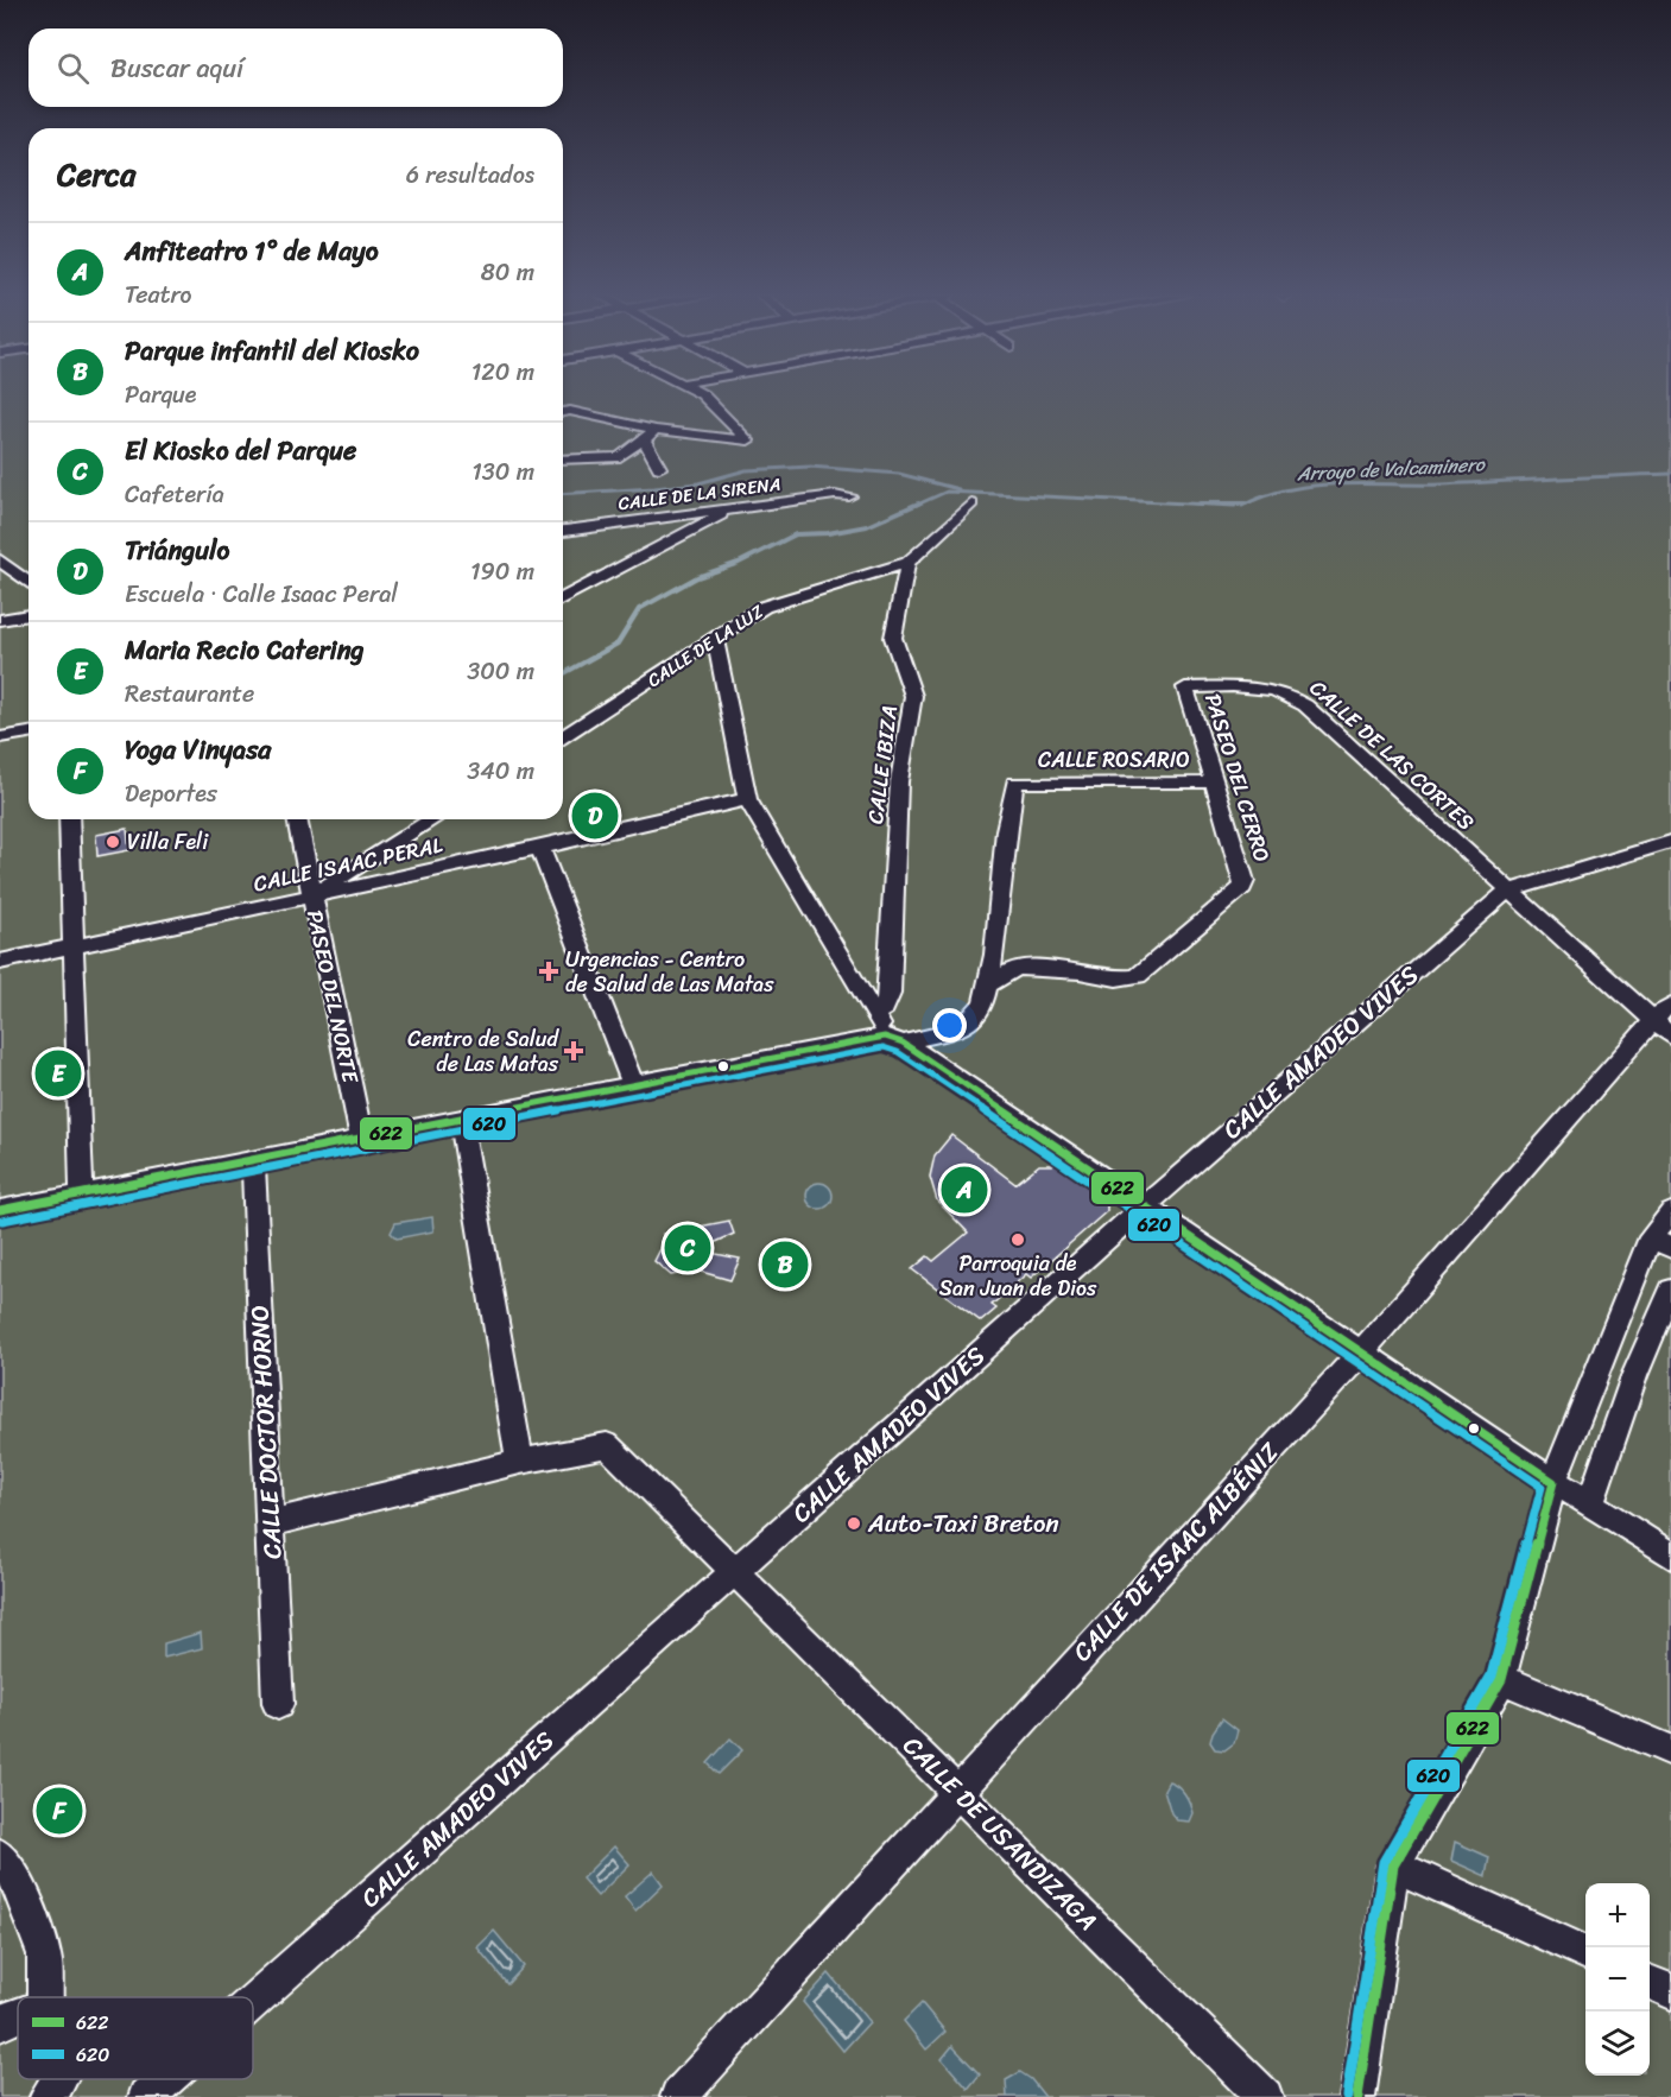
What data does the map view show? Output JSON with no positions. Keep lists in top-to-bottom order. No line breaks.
{"streets":{"street":["CALLE DE LA SIRENA","CALLE DE LA LUZ","CALLE DE LAS CORTES","CALLE ROSARIO","CALLE IBIZA","PASEO DEL CERRO","CALLE ISAAC PERAL","PASEO DEL NORTE","CALLE AMADEO VIVES","CALLE DOCTOR HORNO","CALLE DE ISAAC ALBÉNIZ","CALLE DE USANDIZAGA"]},"crossings":[["CALLE DE LA LUZ","CALLE IBIZA"],["CALLE DE LAS CORTES","PASEO DEL CERRO"],["CALLE DE LAS CORTES","CALLE AMADEO VIVES"],["CALLE DE LAS CORTES","CALLE DE ISAAC ALBÉNIZ"],["CALLE ROSARIO","PASEO DEL CERRO"],["CALLE ISAAC PERAL","PASEO DEL NORTE"],["CALLE AMADEO VIVES","CALLE DE USANDIZAGA"],["CALLE DE ISAAC ALBÉNIZ","CALLE DE USANDIZAGA"]],"water":["Arroyo de Valcaminero"],"places":{"other":["Villa Feli","Parroquia de San Juan de Dios","Auto-Taxi Breton"],"health":["Urgencias - Centro de Salud de Las Matas","Centro de Salud de Las Matas"]},"lines":["transit line 622","transit line 620"],"legend":["622","620"],"page":{"search":"Buscar aquí","heading":["Cerca","6 resultados"],"list":[{"mark":"A","name":"Anfiteatro 1° de Mayo","note":"Teatro","value":"80 m"},{"mark":"B","name":"Parque infantil del Kiosko","note":"Parque","value":"120 m"},{"mark":"C","name":"El Kiosko del Parque","note":"Cafetería","value":"130 m"},{"mark":"D","name":"Triángulo","note":"Escuela · Calle Isaac Peral","value":"190 m"},{"mark":"E","name":"Maria Recio Catering","note":"Restaurante","value":"300 m"},{"mark":"F","name":"Yoga Vinyasa","note":"Deportes","value":"340 m"}],"pins":["D","E","A","C","B","F"],"map_buttons":["+","−"]}}
